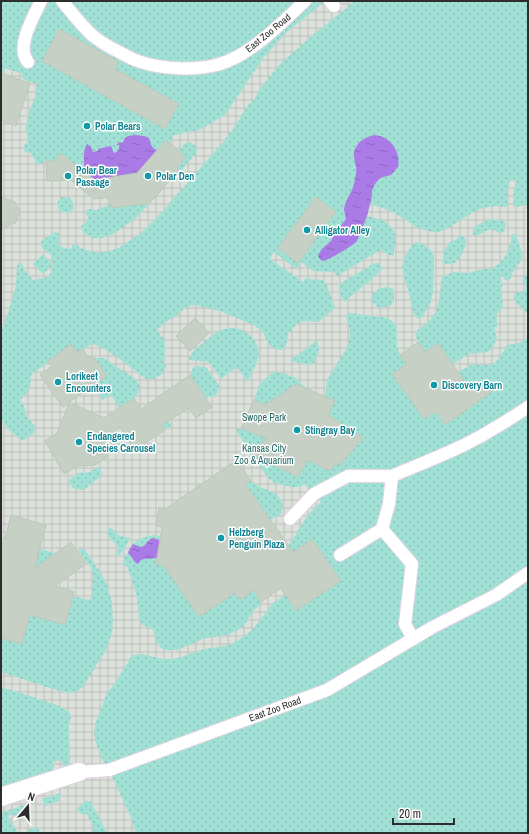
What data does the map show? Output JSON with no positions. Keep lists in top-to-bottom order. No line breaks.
{"streets":{"street":["East Zoo Road"]},"parks":["Swope Park","Kansas City Zoo & Aquarium"],"places":["Polar Bears","Polar Bear Passage","Polar Den","Alligator Alley","Lorikeet Encounters","Discovery Barn","Stingray Bay","Endangered Species Carousel","Helzberg Penguin Plaza"],"scale_bar":"20 m","north":"top"}
